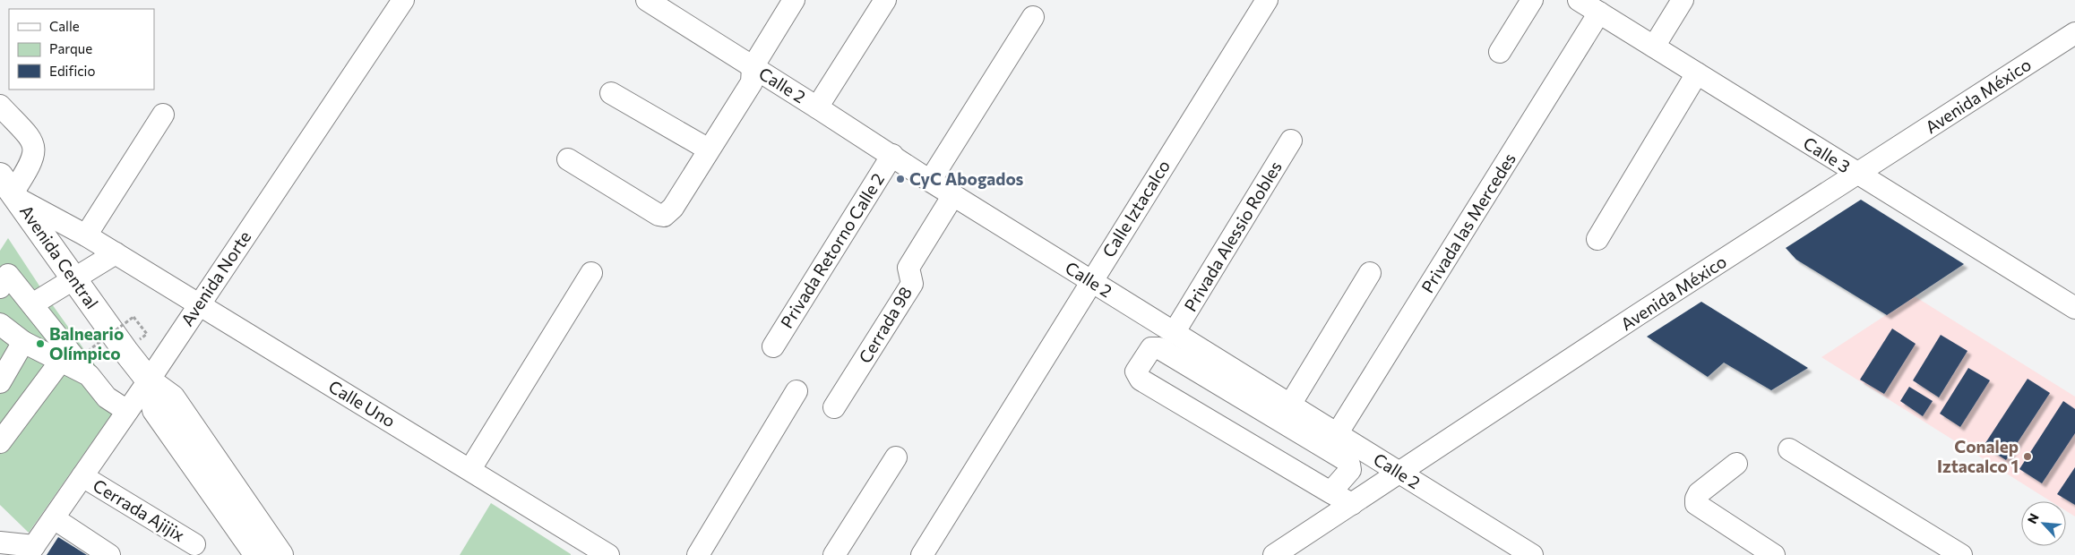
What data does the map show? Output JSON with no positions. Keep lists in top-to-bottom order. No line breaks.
{"streets":{"main road":["Avenida Central"],"street":["Calle 2","Avenida México","Calle 3","Calle Iztacalco","Privada las Mercedes","Privada Alessio Robles","Privada Retorno Calle 2","Avenida Norte","Cerrada 98","Calle Uno","Cerrada Ajijix"]},"crossings":[["Calle 2","Avenida México"],["Calle 2","Calle Iztacalco"],["Calle 2","Privada las Mercedes"],["Calle 2","Privada Alessio Robles"],["Calle 2","Privada Retorno Calle 2"],["Calle 2","Cerrada 98"],["Avenida México","Calle 3"],["Calle 3","Privada las Mercedes"],["Avenida Central","Avenida Norte"],["Avenida Central","Calle Uno"],["Avenida Norte","Calle Uno"],["Avenida Norte","Cerrada Ajijix"]],"places":["CyC Abogados","Balneario Olímpico","Conalep Iztacalco 1"],"legend":["Calle","Parque","Edificio"],"north":"top left"}
